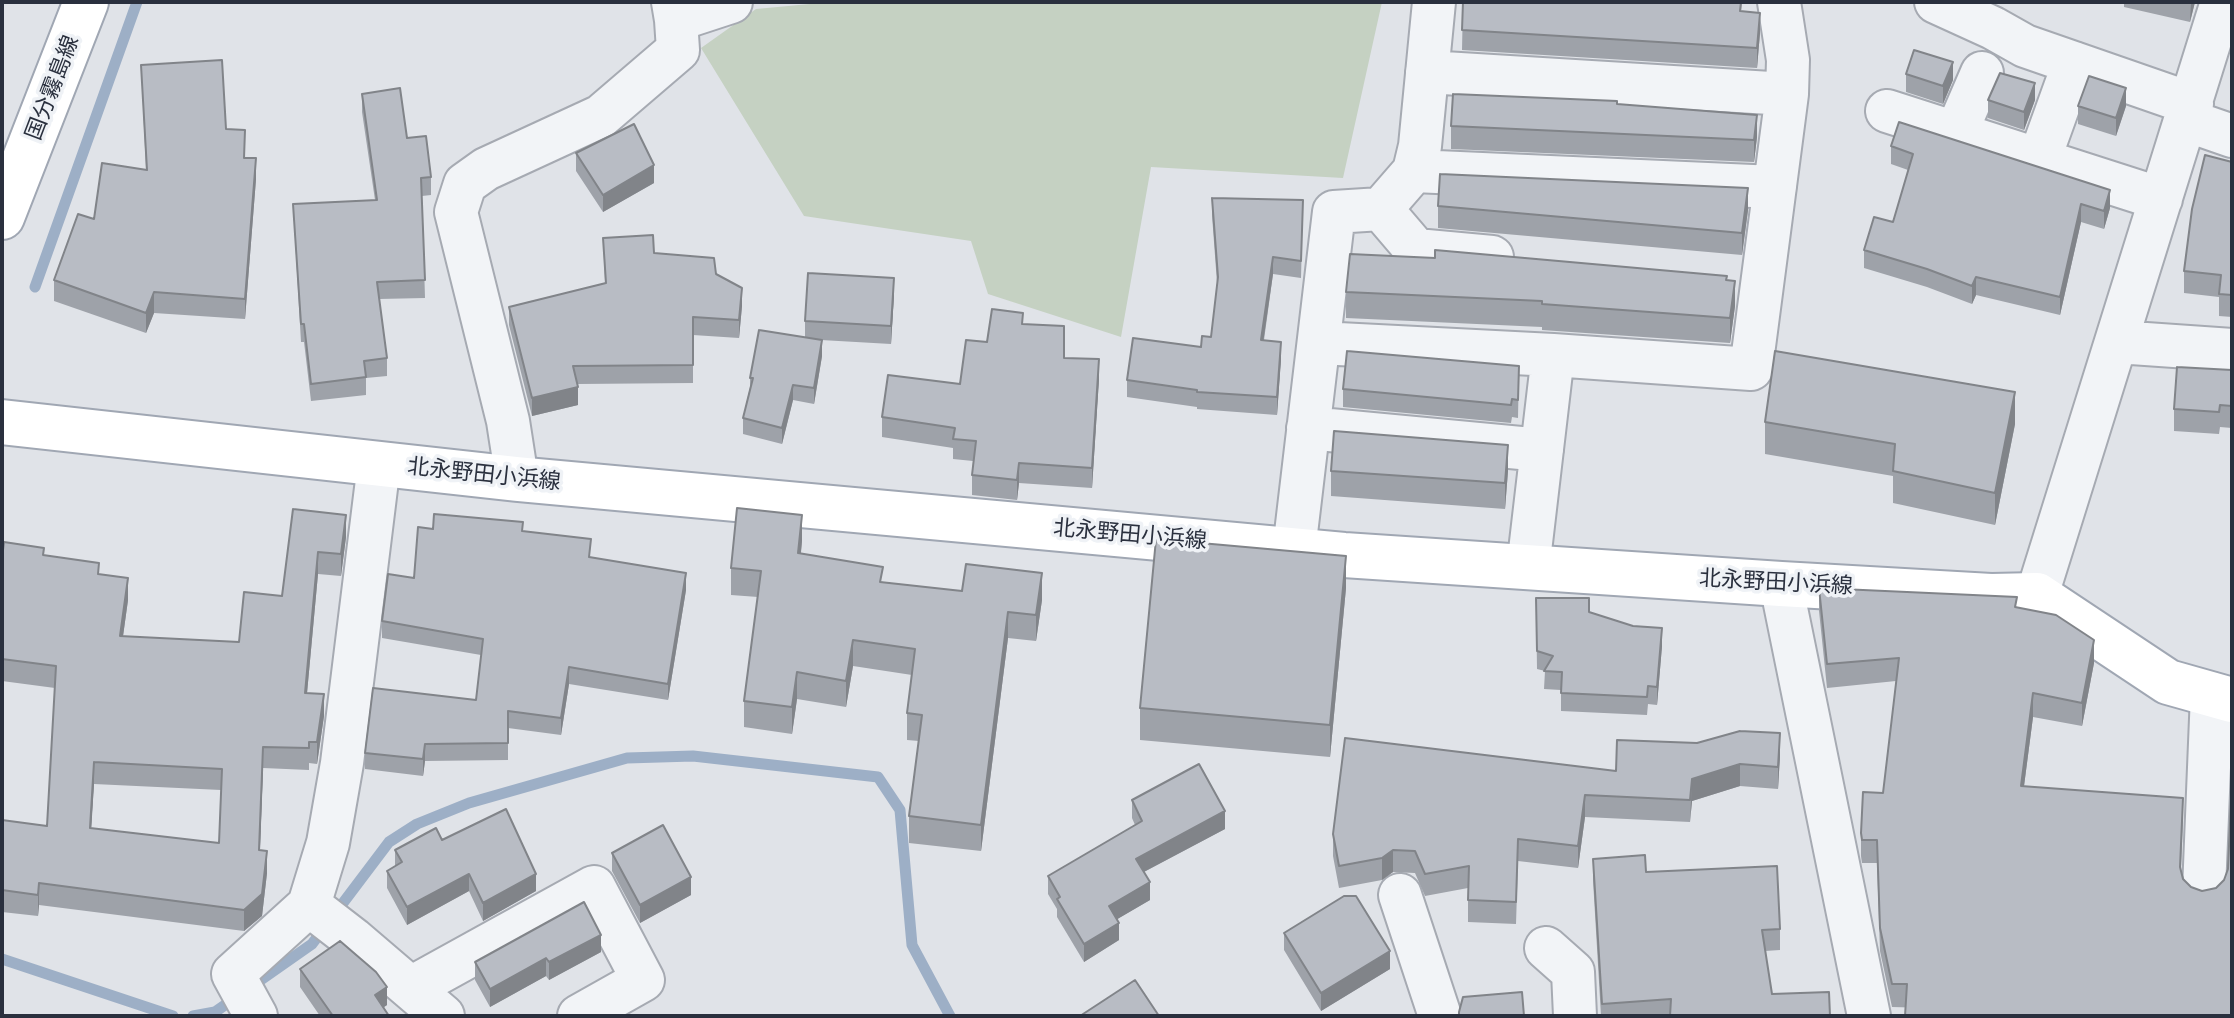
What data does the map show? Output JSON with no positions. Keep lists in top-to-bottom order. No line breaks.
{"streets":{"main road":["国分霧島線","北永野田小浜線"]}}
